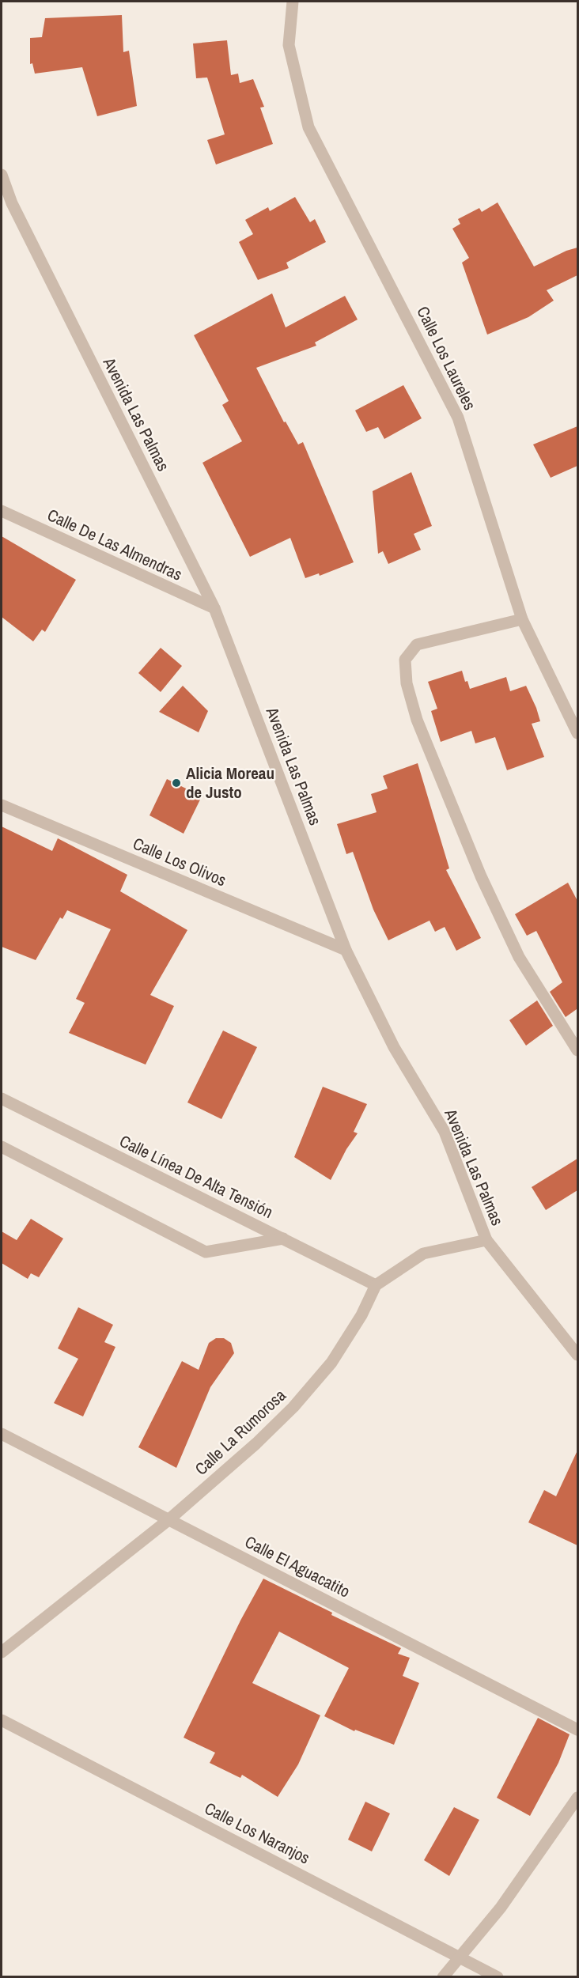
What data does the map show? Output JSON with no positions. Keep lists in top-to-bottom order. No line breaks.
{"streets":{"street":["Calle Los Laureles","Avenida Las Palmas","Calle De Las Almendras","Calle Los Olivos","Calle Línea De Alta Tensión","Calle La Rumorosa","Calle El Aguacatito","Calle Los Naranjos"]},"crossings":[["Avenida Las Palmas","Calle De Las Almendras"],["Avenida Las Palmas","Calle Los Olivos"],["Calle Línea De Alta Tensión","Calle La Rumorosa"],["Calle La Rumorosa","Calle El Aguacatito"]],"places":["Alicia Moreau de Justo"]}
